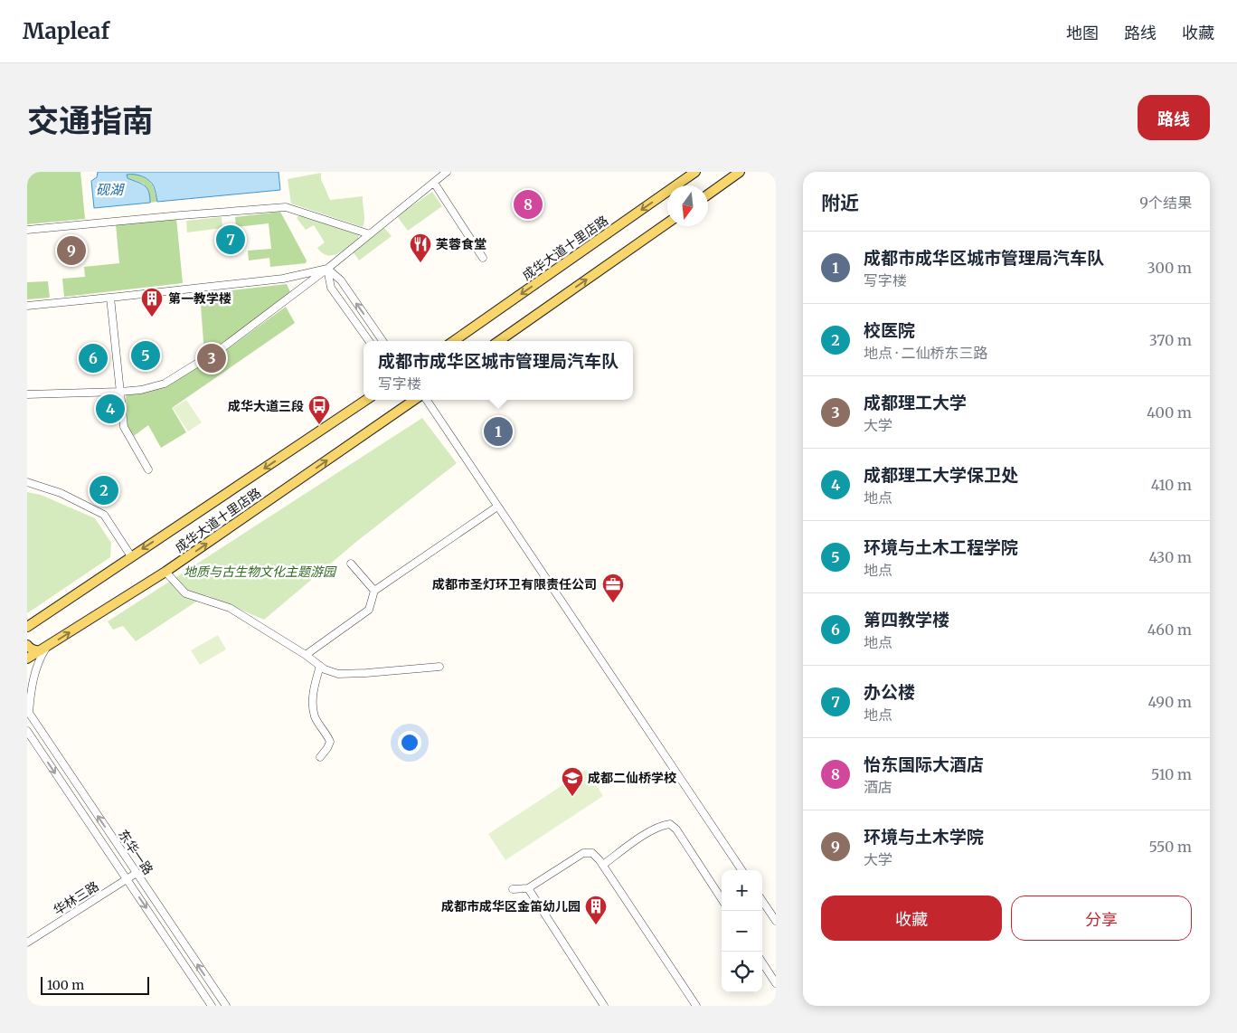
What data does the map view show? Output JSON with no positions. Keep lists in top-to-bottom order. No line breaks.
{"streets":{"main road":["成华大道十里店路"],"street":["东华一路","华林三路"]},"crossings":[["东华一路","华林三路"]],"water":["砚湖"],"parks":["地质与古生物文化主题游园"],"places":{"restaurant":["芙蓉食堂"],"building":["第一教学楼","成都市成华区金笛幼儿园"],"bus stop":["成华大道三段"],"office":["成都市圣灯环卫有限责任公司"],"school or university":["成都二仙桥学校"]},"scale_bar":"100 m","north":"bottom","page":{"header":"Mapleaf","nav":["地图","路线","收藏"],"title":"交通指南","buttons":["路线",["收藏","分享"]],"heading":["附近","9个结果"],"pins":["8","7","9","5","3","6","4","1","2"],"list":[{"mark":"1","name":"成都市成华区城市管理局汽车队","note":"写字楼","value":"300 m"},{"mark":"2","name":"校医院","note":"地点 · 二仙桥东三路","value":"370 m"},{"mark":"3","name":"成都理工大学","note":"大学","value":"400 m"},{"mark":"4","name":"成都理工大学保卫处","note":"地点","value":"410 m"},{"mark":"5","name":"环境与土木工程学院","note":"地点","value":"430 m"},{"mark":"6","name":"第四教学楼","note":"地点","value":"460 m"},{"mark":"7","name":"办公楼","note":"地点","value":"490 m"},{"mark":"8","name":"怡东国际大酒店","note":"酒店","value":"510 m"},{"mark":"9","name":"环境与土木学院","note":"大学","value":"550 m"}],"popup":["成都市成华区城市管理局汽车队","写字楼"],"map_buttons":["+","−"],"scale":"100 m"}}
